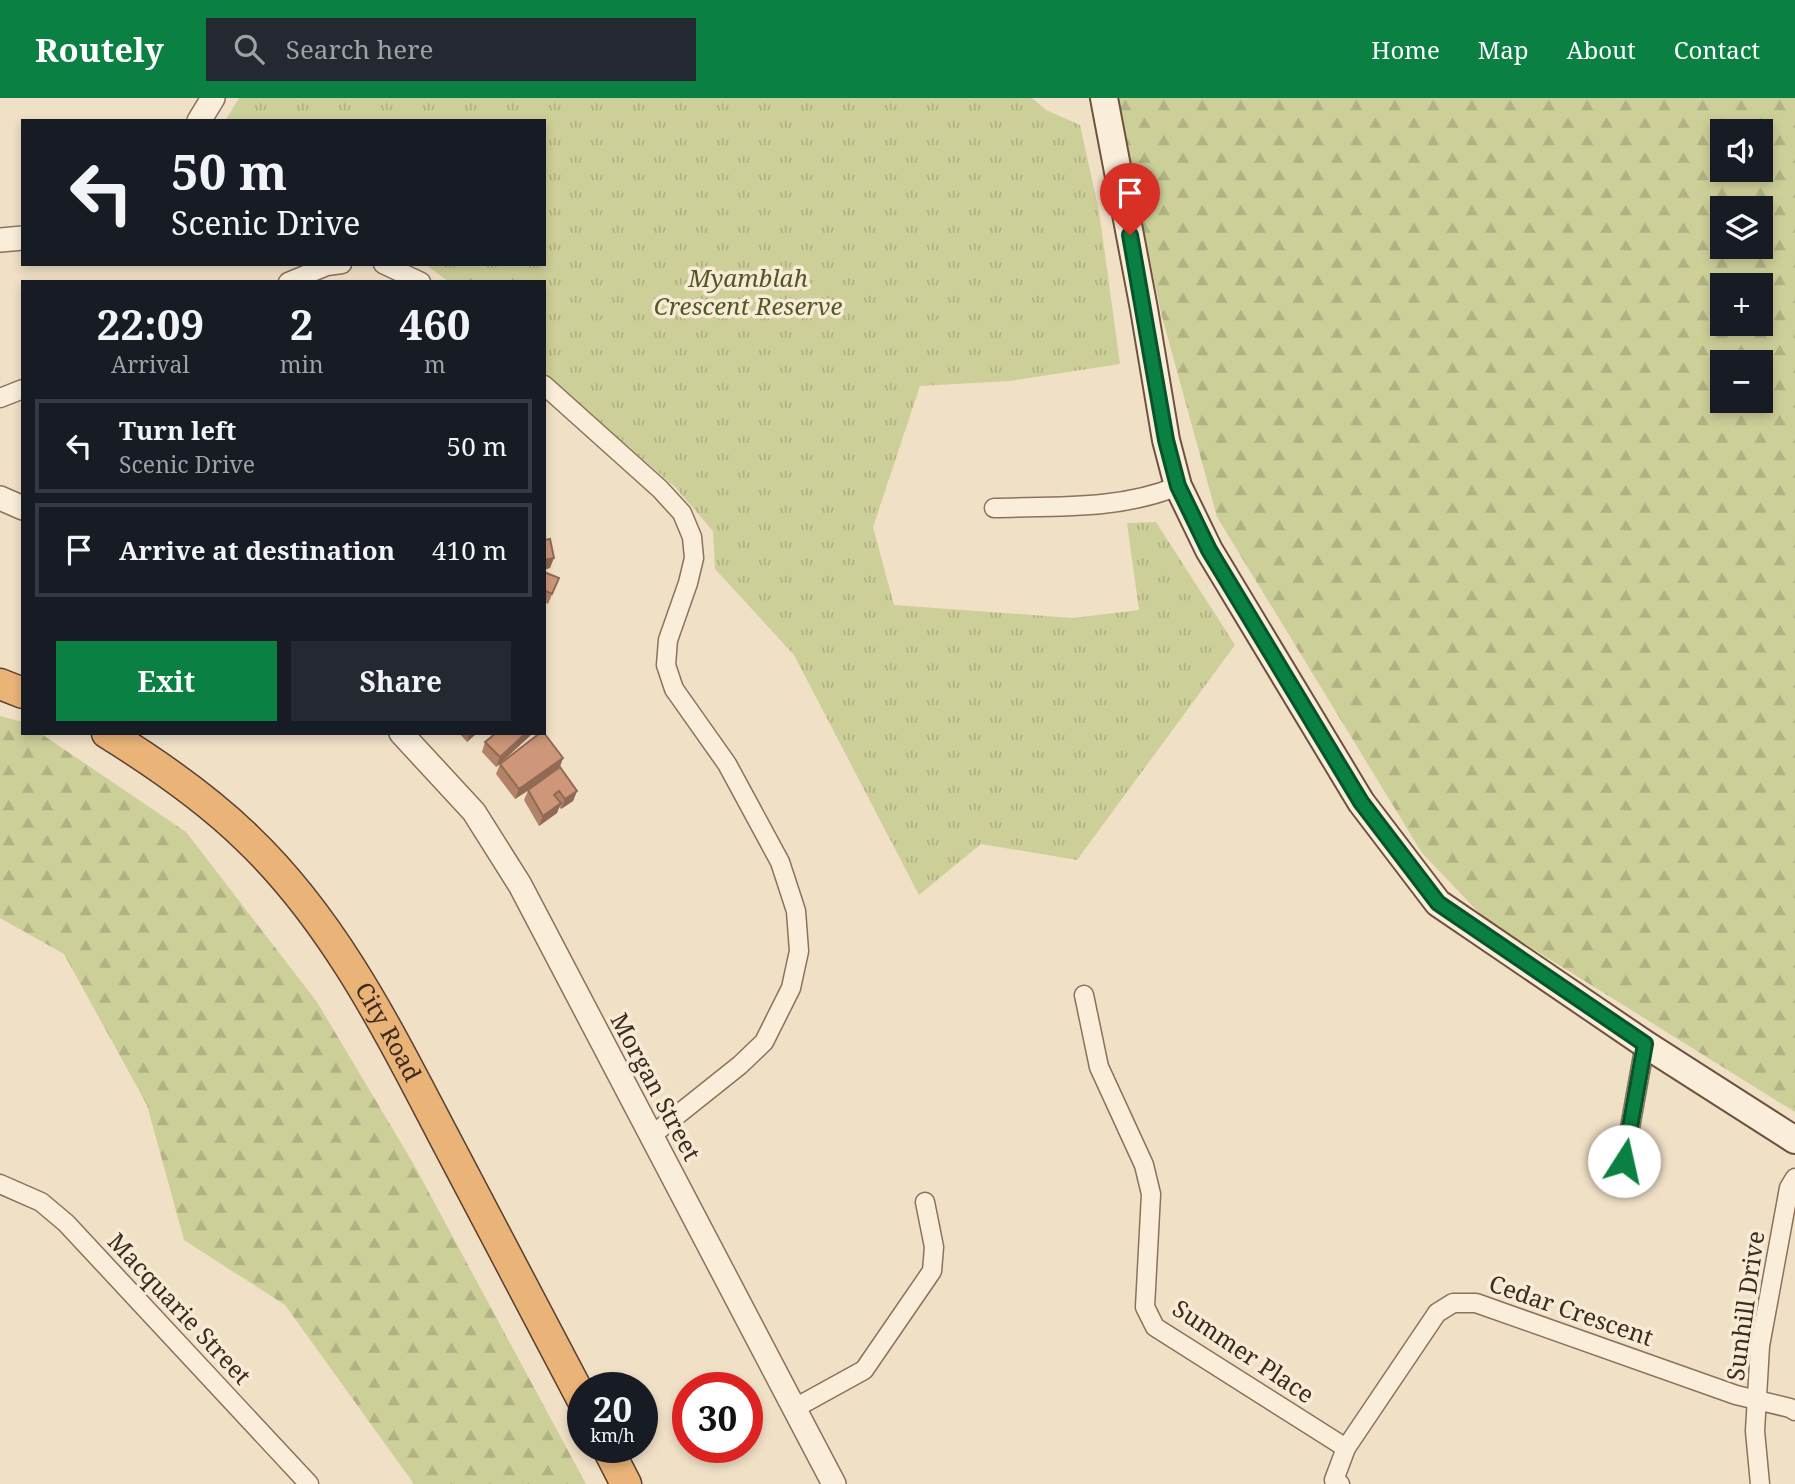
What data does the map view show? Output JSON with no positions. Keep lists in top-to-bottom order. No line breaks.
{"streets":{"highway":["City Road"],"street":["Morgan Street","Sunhill Drive","Macquarie Street","Cedar Crescent","Summer Place"]},"crossings":[["Sunhill Drive","Cedar Crescent"],["Cedar Crescent","Summer Place"]],"parks":["Myamblah Crescent Reserve"],"page":{"header":"Routely","search":"Search here","nav":["Home","Map","About","Contact"],"map_buttons":["+","−"],"turn":["50 m","Scenic Drive"],"eta":["22:09","Arrival","2","min","460","m"],"list":[{"name":"Turn left","note":"Scenic Drive","value":"50 m"},{"name":"Arrive at destination","value":"410 m"}],"buttons":["Exit","Share"],"speed":"20 km/h","limit":"30"}}
